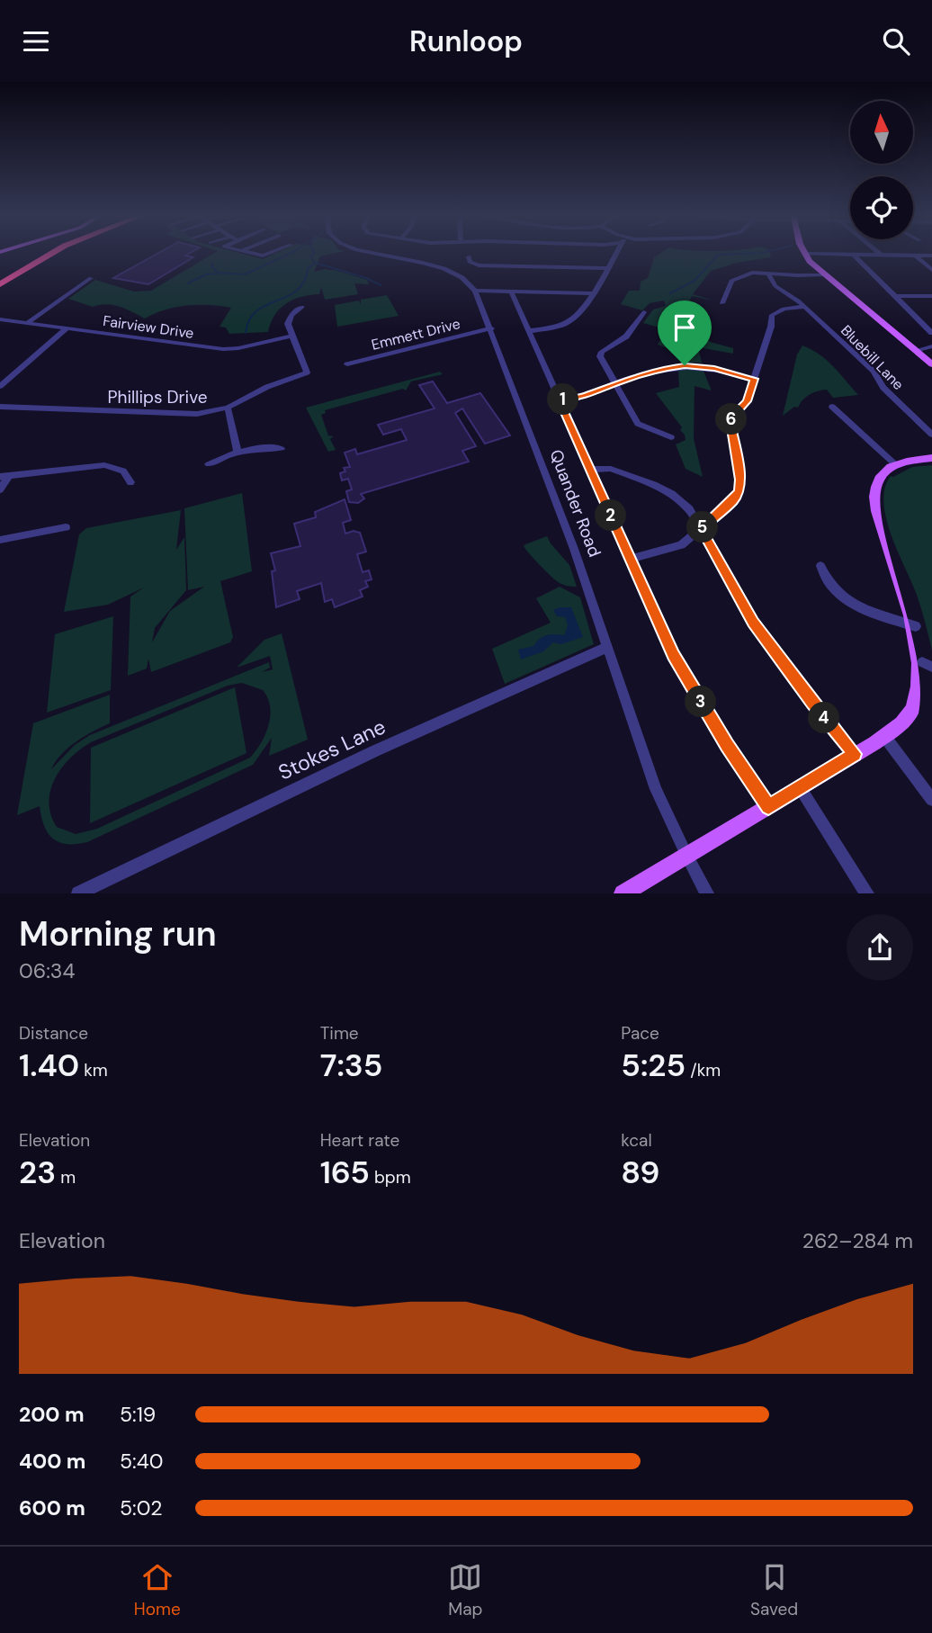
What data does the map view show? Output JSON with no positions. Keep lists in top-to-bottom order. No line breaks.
{"streets":{"street":["Fairview Drive","Emmett Drive","Bluebill Lane","Phillips Drive","Quander Road","Stokes Lane"]},"crossings":[["Fairview Drive","Phillips Drive"],["Emmett Drive","Quander Road"],["Quander Road","Stokes Lane"]],"north":"top","page":{"header":"Runloop","pins":["1","6","2","5","3","4"],"heading":["Morning run","06:34"],"stats":[["Distance","1.40 km"],["Time","7:35"],["Pace","5:25 /km"],["Elevation","23 m"],["Heart rate","165 bpm"],["kcal","89"]],"chart":["Elevation","262–284 m"],"list":[{"name":"200 m","note":"5:19"},{"name":"400 m","note":"5:40"},{"name":"600 m","note":"5:02"}],"tabs":["Home","Map","Saved"]}}
